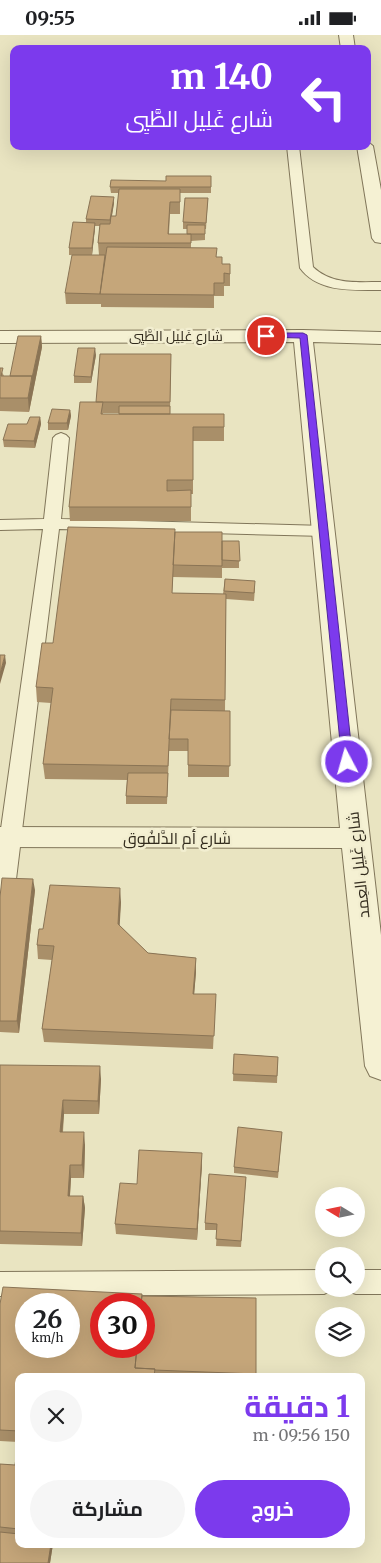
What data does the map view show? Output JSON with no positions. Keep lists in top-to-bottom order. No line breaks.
{"streets":{"street":["شارع غَلِيل الطَّيِي","شارع أم الدَّلفُوق","شارع غَلِيل العِمد"]},"crossings":[["شارع غَلِيل الطَّيِي","شارع غَلِيل العِمد"],["شارع أم الدَّلفُوق","شارع غَلِيل العِمد"]],"north":"left","page":{"status":"09:55","turn":["140 m","شارع غَلِيل الطَّيِي"],"speed":"26 km/h","limit":"30","heading":["1 دقيقة","150 m · 09:56"],"buttons":["خروج","مشاركة"]}}
